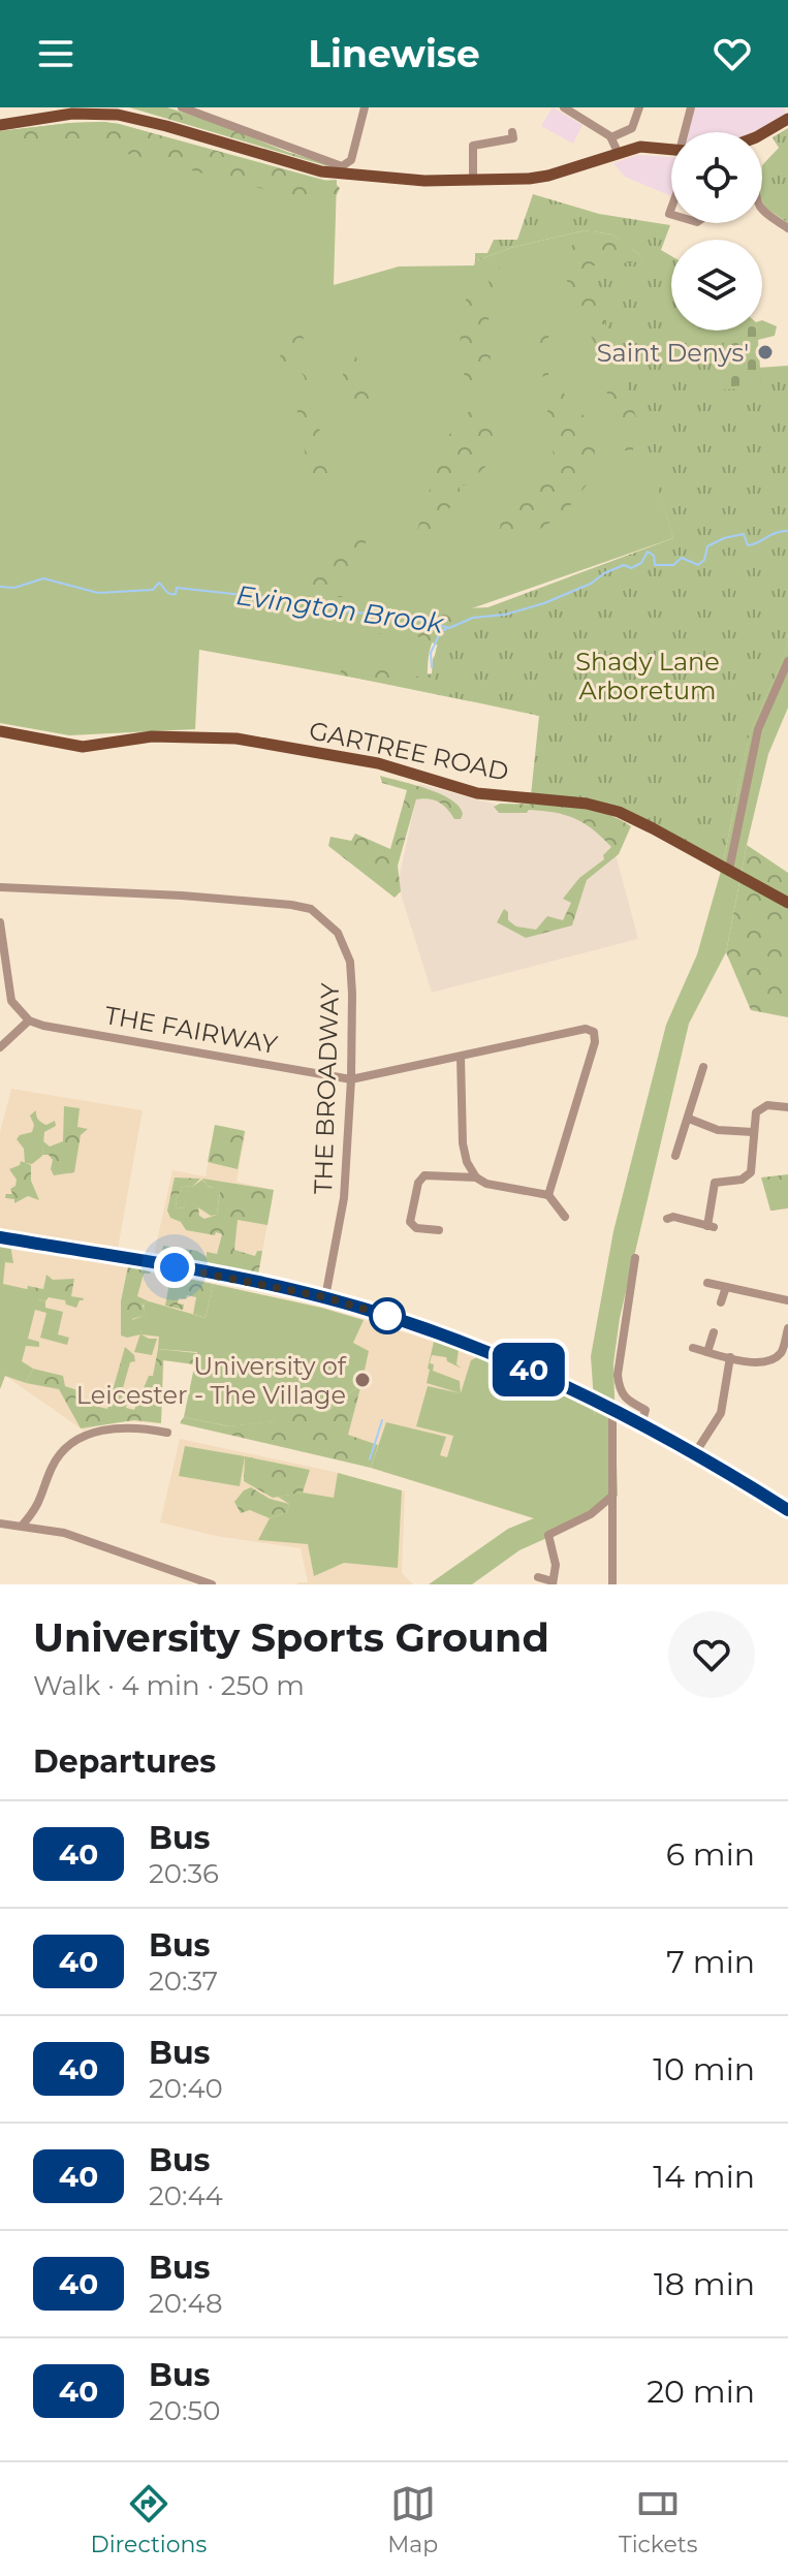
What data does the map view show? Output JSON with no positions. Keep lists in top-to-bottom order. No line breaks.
{"streets":{"main road":["GARTREE ROAD"],"street":["THE FAIRWAY","THE BROADWAY"]},"crossings":[["THE FAIRWAY","THE BROADWAY"]],"water":["Evington Brook"],"parks":["Shady Lane Arboretum"],"places":["Saint Denys'","University of Leicester - The Village"],"lines":["bus line 40"],"page":{"header":"Linewise","on_map":"40","heading":[["University Sports Ground","Walk · 4 min · 250 m"],"Departures"],"list":[{"mark":"40","name":"Bus","note":"20:36","value":"6 min"},{"mark":"40","name":"Bus","note":"20:37","value":"7 min"},{"mark":"40","name":"Bus","note":"20:40","value":"10 min"},{"mark":"40","name":"Bus","note":"20:44","value":"14 min"},{"mark":"40","name":"Bus","note":"20:48","value":"18 min"},{"mark":"40","name":"Bus","note":"20:50","value":"20 min"}],"tabs":["Directions","Map","Tickets"]}}
